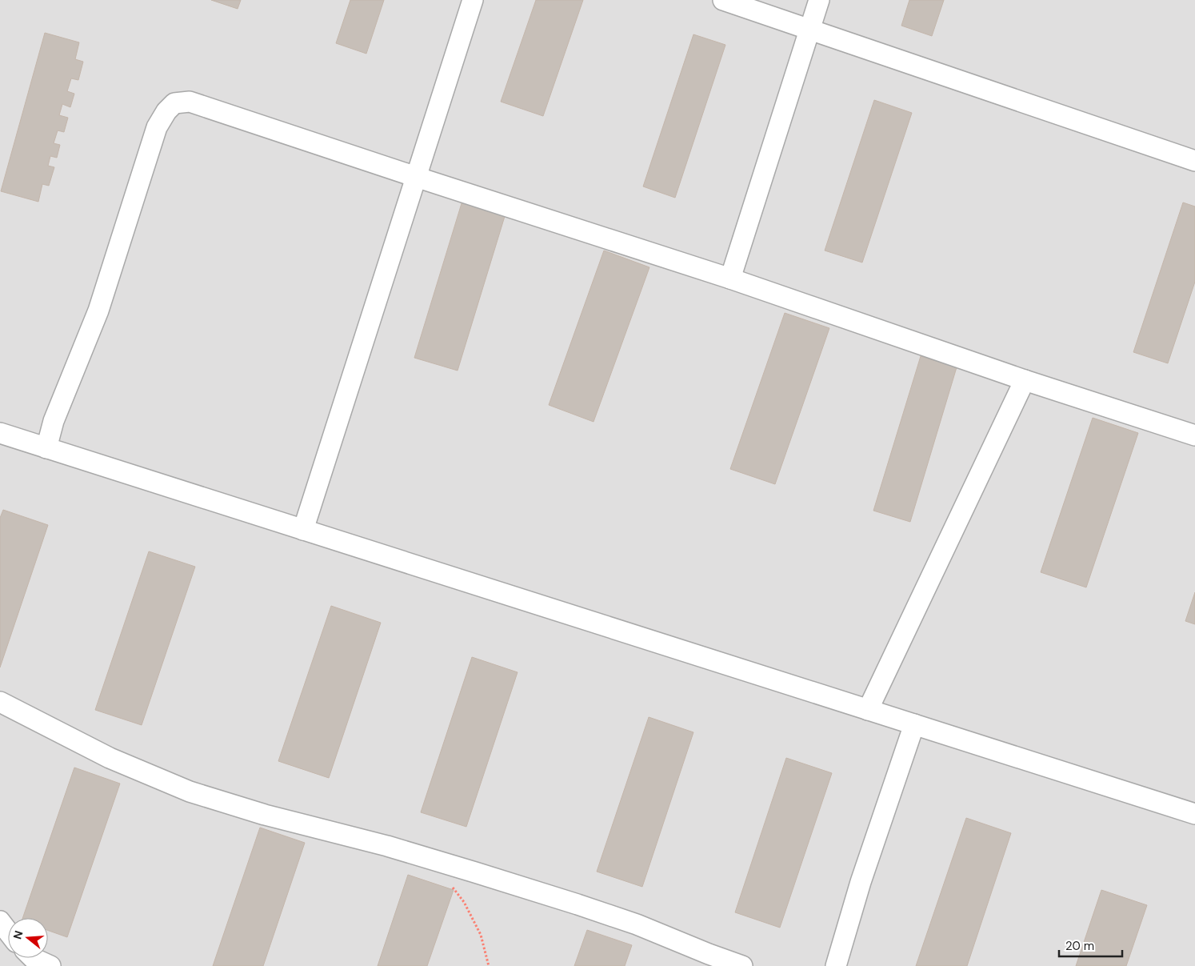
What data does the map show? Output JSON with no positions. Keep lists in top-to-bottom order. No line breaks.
{"scale_bar":"20 m","north":"left"}
